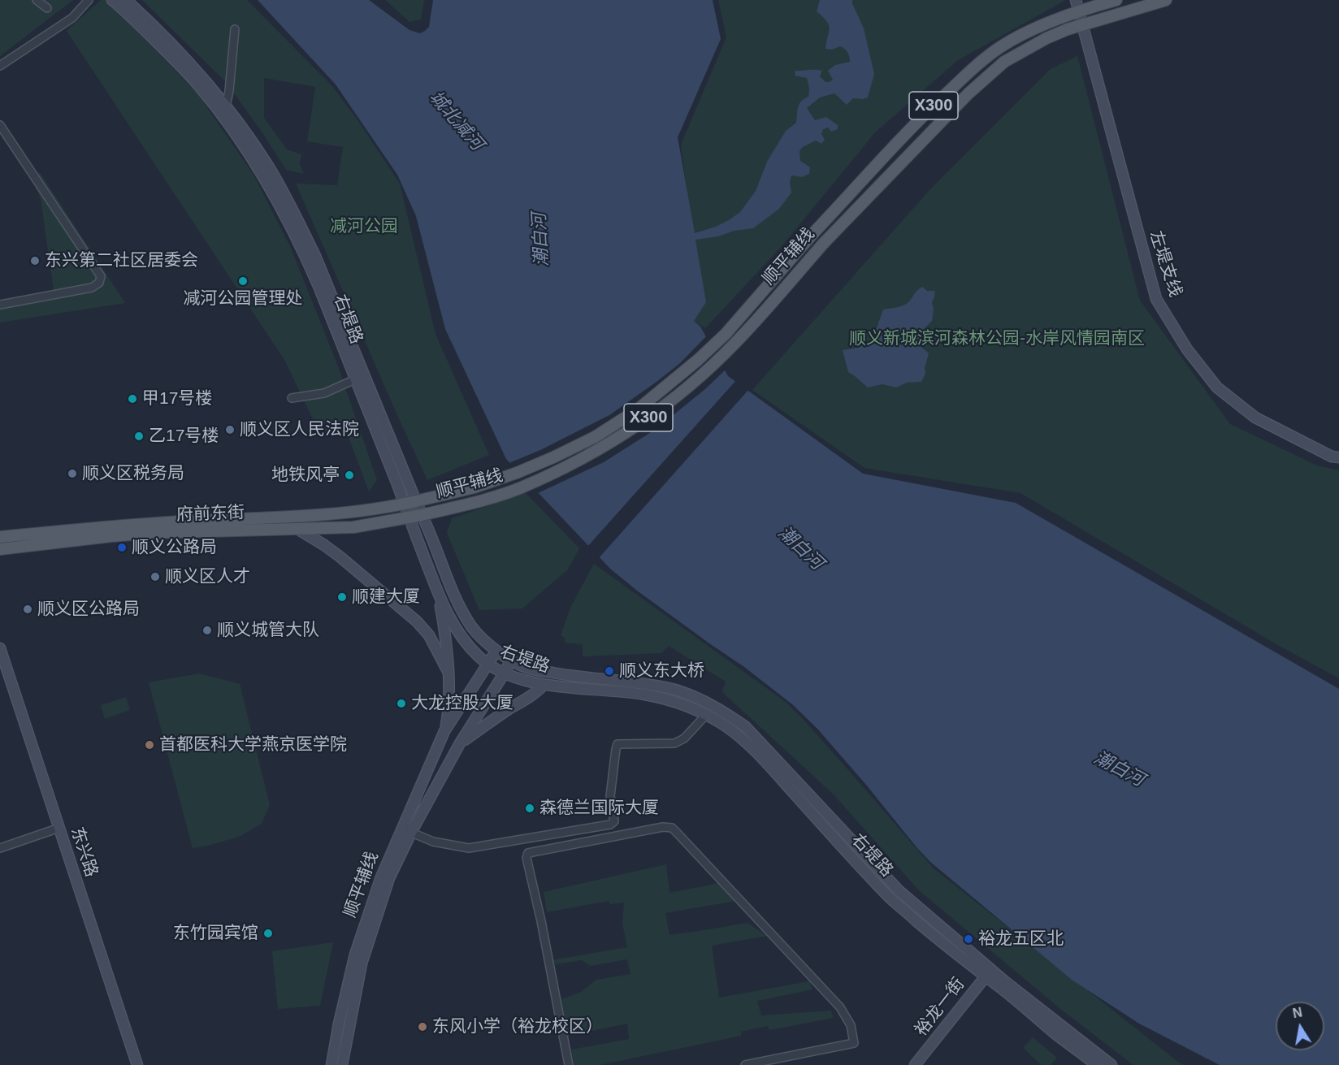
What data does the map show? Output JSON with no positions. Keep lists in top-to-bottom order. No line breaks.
{"streets":{"main road":["X300","顺平辅线","左堤支线","右堤路","府前东街","东兴路","裕龙一街"]},"crossings":[["顺平辅线","左堤支线"],["顺平辅线","右堤路"],["顺平辅线","府前东街"],["右堤路","府前东街"],["右堤路","裕龙一街"]],"water":["城北减河","潮白河"],"parks":["减河公园","顺义新城滨河森林公园-水岸风情园南区"],"places":["东兴第二社区居委会","减河公园管理处","甲17号楼","顺义区人民法院","乙17号楼","顺义区税务局","地铁风亭","顺义公路局","顺义区人才","顺建大厦","顺义区公路局","顺义城管大队","顺义东大桥","大龙控股大厦","首都医科大学燕京医学院","森德兰国际大厦","东竹园宾馆","裕龙五区北","东风小学（裕龙校区）"],"north":"top"}
